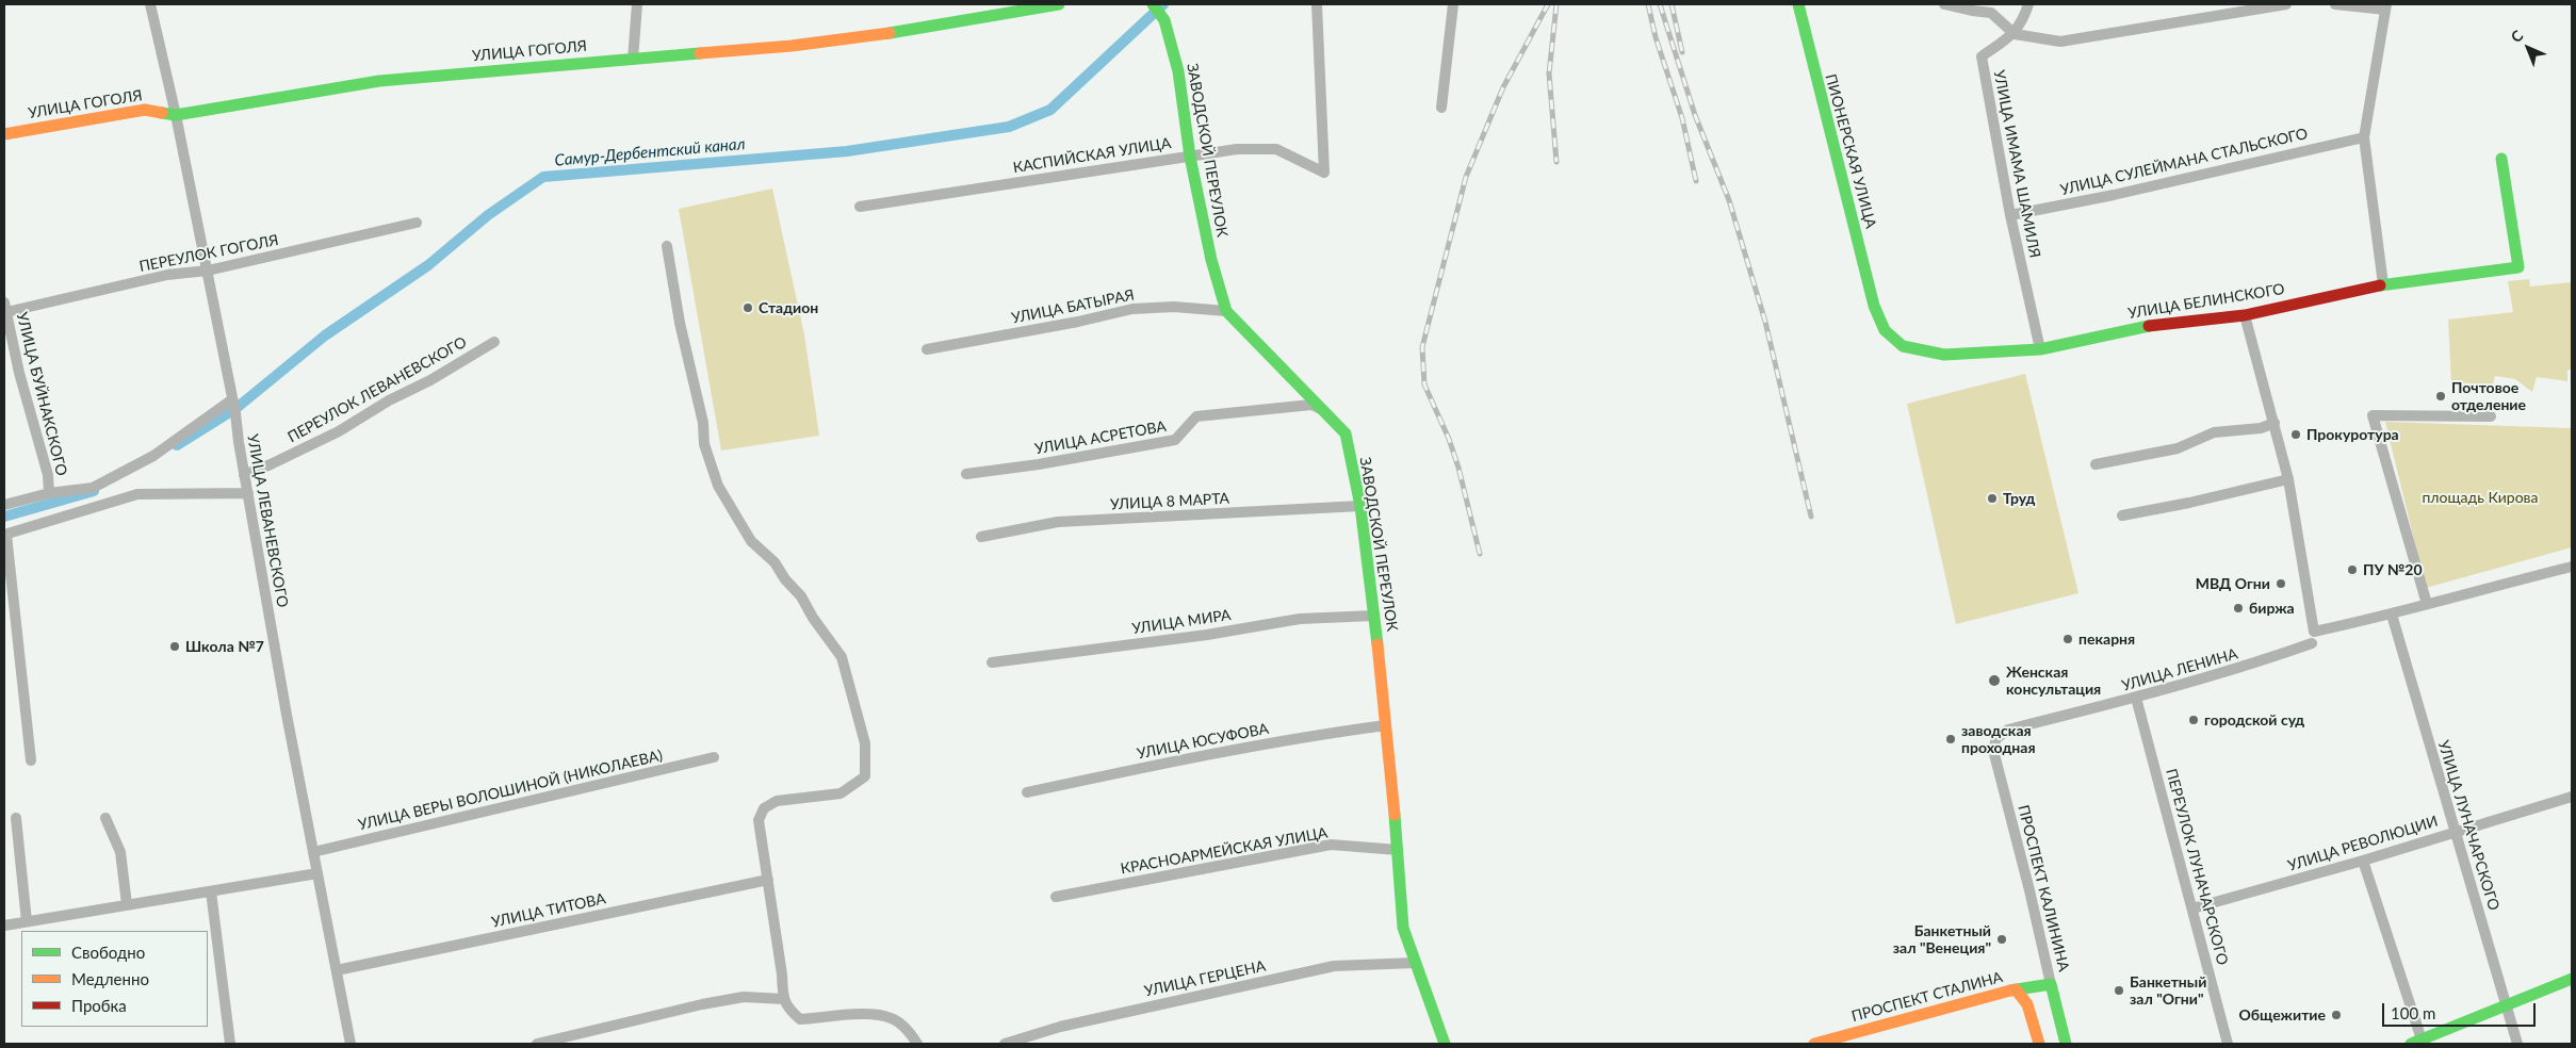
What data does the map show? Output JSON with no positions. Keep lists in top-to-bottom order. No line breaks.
{"streets":{"street":["УЛИЦА ГОГОЛЯ","ЗАВОДСКОЙ ПЕРЕУЛОК","ПИОНЕРСКАЯ УЛИЦА","КАСПИЙСКАЯ УЛИЦА","УЛИЦА СУЛЕЙМАНА СТАЛЬСКОГО","УЛИЦА ИМАМА ШАМИЛЯ","ПЕРЕУЛОК ГОГОЛЯ","УЛИЦА БЕЛИНСКОГО","УЛИЦА БАТЫРАЯ","ПЕРЕУЛОК ЛЕВАНЕВСКОГО","УЛИЦА БУЙНАКСКОГО","УЛИЦА АСРЕТОВА","УЛИЦА 8 МАРТА","УЛИЦА ЛЕВАНЕВСКОГО","УЛИЦА МИРА","УЛИЦА ЛЕНИНА","УЛИЦА ЮСУФОВА","УЛИЦА ВЕРЫ ВОЛОШИНОЙ (НИКОЛАЕВА)","УЛИЦА ЛУНАЧАРСКОГО","УЛИЦА РЕВОЛЮЦИИ","КРАСНОАРМЕЙСКАЯ УЛИЦА","ПЕРЕУЛОК ЛУНАЧАРСКОГО","ПРОСПЕКТ КАЛИНИНА","УЛИЦА ТИТОВА","УЛИЦА ГЕРЦЕНА","ПРОСПЕКТ СТАЛИНА"]},"crossings":[["УЛИЦА ГОГОЛЯ","УЛИЦА ЛЕВАНЕВСКОГО"],["ЗАВОДСКОЙ ПЕРЕУЛОК","КАСПИЙСКАЯ УЛИЦА"],["ЗАВОДСКОЙ ПЕРЕУЛОК","УЛИЦА БАТЫРАЯ"],["ЗАВОДСКОЙ ПЕРЕУЛОК","УЛИЦА АСРЕТОВА"],["ЗАВОДСКОЙ ПЕРЕУЛОК","УЛИЦА 8 МАРТА"],["ЗАВОДСКОЙ ПЕРЕУЛОК","УЛИЦА МИРА"],["ЗАВОДСКОЙ ПЕРЕУЛОК","УЛИЦА ЮСУФОВА"],["ЗАВОДСКОЙ ПЕРЕУЛОК","КРАСНОАРМЕЙСКАЯ УЛИЦА"],["ЗАВОДСКОЙ ПЕРЕУЛОК","УЛИЦА ГЕРЦЕНА"],["ПИОНЕРСКАЯ УЛИЦА","УЛИЦА БЕЛИНСКОГО"],["УЛИЦА СУЛЕЙМАНА СТАЛЬСКОГО","УЛИЦА ИМАМА ШАМИЛЯ"],["УЛИЦА ИМАМА ШАМИЛЯ","УЛИЦА БЕЛИНСКОГО"],["ПЕРЕУЛОК ГОГОЛЯ","УЛИЦА БУЙНАКСКОГО"],["ПЕРЕУЛОК ГОГОЛЯ","УЛИЦА ЛЕВАНЕВСКОГО"],["ПЕРЕУЛОК ЛЕВАНЕВСКОГО","УЛИЦА ЛЕВАНЕВСКОГО"],["УЛИЦА ЛЕВАНЕВСКОГО","УЛИЦА ВЕРЫ ВОЛОШИНОЙ (НИКОЛАЕВА)"],["УЛИЦА ЛЕВАНЕВСКОГО","УЛИЦА ТИТОВА"],["УЛИЦА ЛЕНИНА","ПЕРЕУЛОК ЛУНАЧАРСКОГО"],["УЛИЦА ЛЕНИНА","ПРОСПЕКТ КАЛИНИНА"],["УЛИЦА ЛУНАЧАРСКОГО","УЛИЦА РЕВОЛЮЦИИ"],["УЛИЦА РЕВОЛЮЦИИ","ПЕРЕУЛОК ЛУНАЧАРСКОГО"],["ПРОСПЕКТ КАЛИНИНА","ПРОСПЕКТ СТАЛИНА"]],"water":["Самур-Дербентский канал"],"parks":["площадь Кирова"],"places":["Стадион","Почтовое отделение","Прокуротура","Труд","ПУ №20","МВД Огни","биржа","пекарня","Школа №7","Женская консультация","городской суд","заводская проходная","Банкетный зал \"Венеция\"","Банкетный зал \"Огни\"","Общежитие"],"legend":["Свободно","Медленно","Пробка"],"scale_bar":"100 m","north":"top left"}
